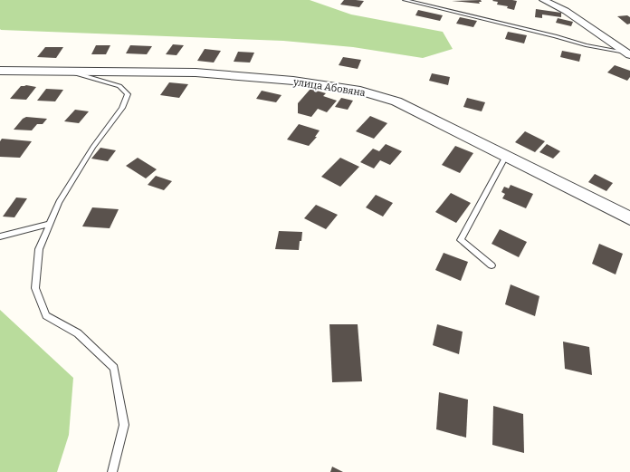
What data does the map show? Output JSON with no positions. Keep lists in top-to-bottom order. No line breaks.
{"streets":{"street":["улица Абовяна"]}}
